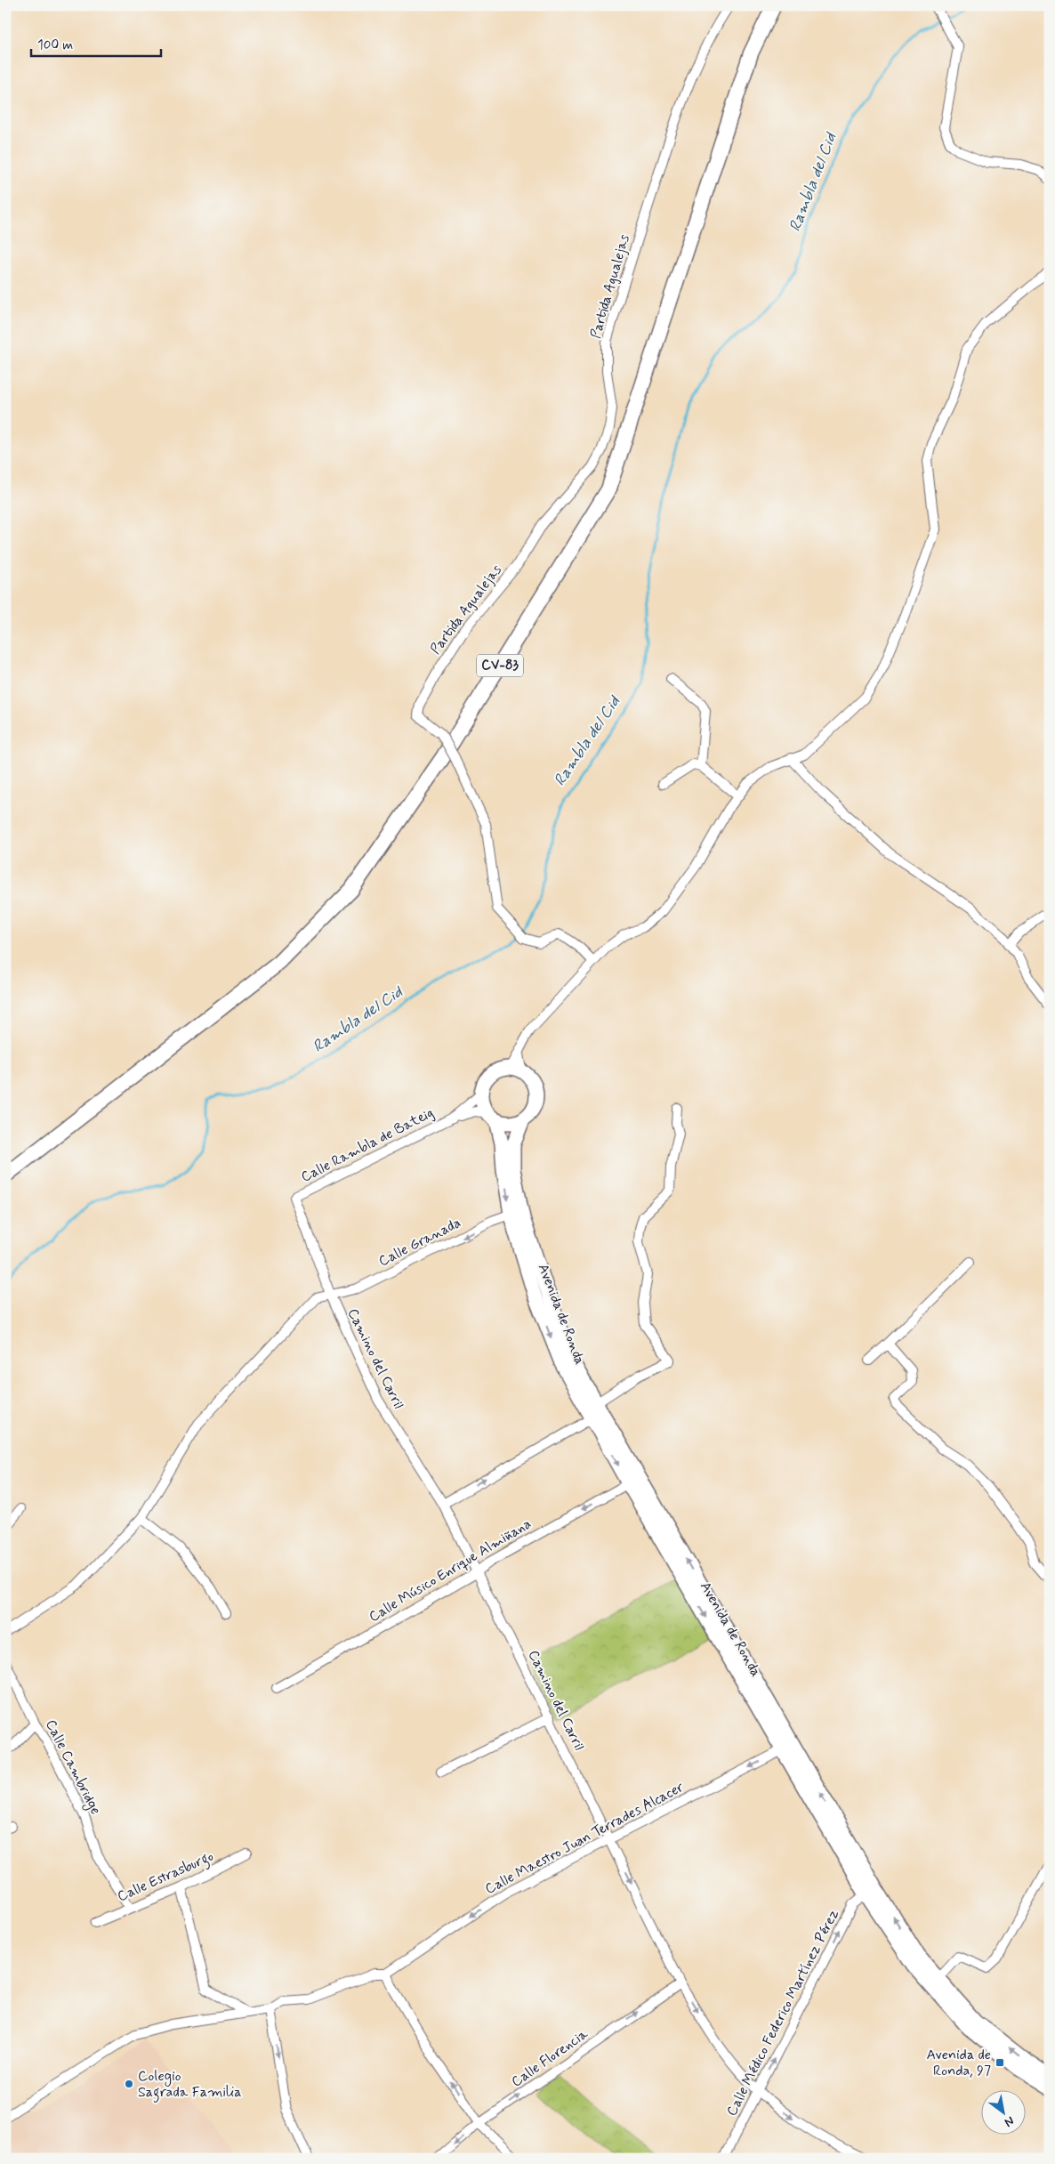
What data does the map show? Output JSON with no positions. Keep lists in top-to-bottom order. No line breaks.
{"streets":{"main road":["CV-83"],"street":["Partida Agualejas","Calle Rambla de Bateig","Calle Granada","Avenida de Ronda","Camino del Carril","Calle Músico Enrique Almiñana","Calle Cambridge","Calle Maestro Juan Terrades Alcacer","Calle Estrasburgo","Calle Médico Federico Martínez Pérez","Calle Florencia"]},"crossings":[["Calle Rambla de Bateig","Avenida de Ronda"],["Calle Rambla de Bateig","Camino del Carril"],["Calle Granada","Avenida de Ronda"],["Calle Granada","Camino del Carril"],["Avenida de Ronda","Calle Músico Enrique Almiñana"],["Avenida de Ronda","Calle Maestro Juan Terrades Alcacer"],["Avenida de Ronda","Calle Médico Federico Martínez Pérez"],["Camino del Carril","Calle Músico Enrique Almiñana"],["Camino del Carril","Calle Maestro Juan Terrades Alcacer"],["Camino del Carril","Calle Médico Federico Martínez Pérez"],["Camino del Carril","Calle Florencia"],["Calle Cambridge","Calle Estrasburgo"]],"one_way":["Camino del Carril","Calle Maestro Juan Terrades Alcacer","Calle Médico Federico Martínez Pérez"],"water":["Rambla del Cid"],"places":{"transit":["Avenida de Ronda, 97"],"other":["Colegio Sagrada Familia"]},"scale_bar":"100 m","north":"bottom right"}
